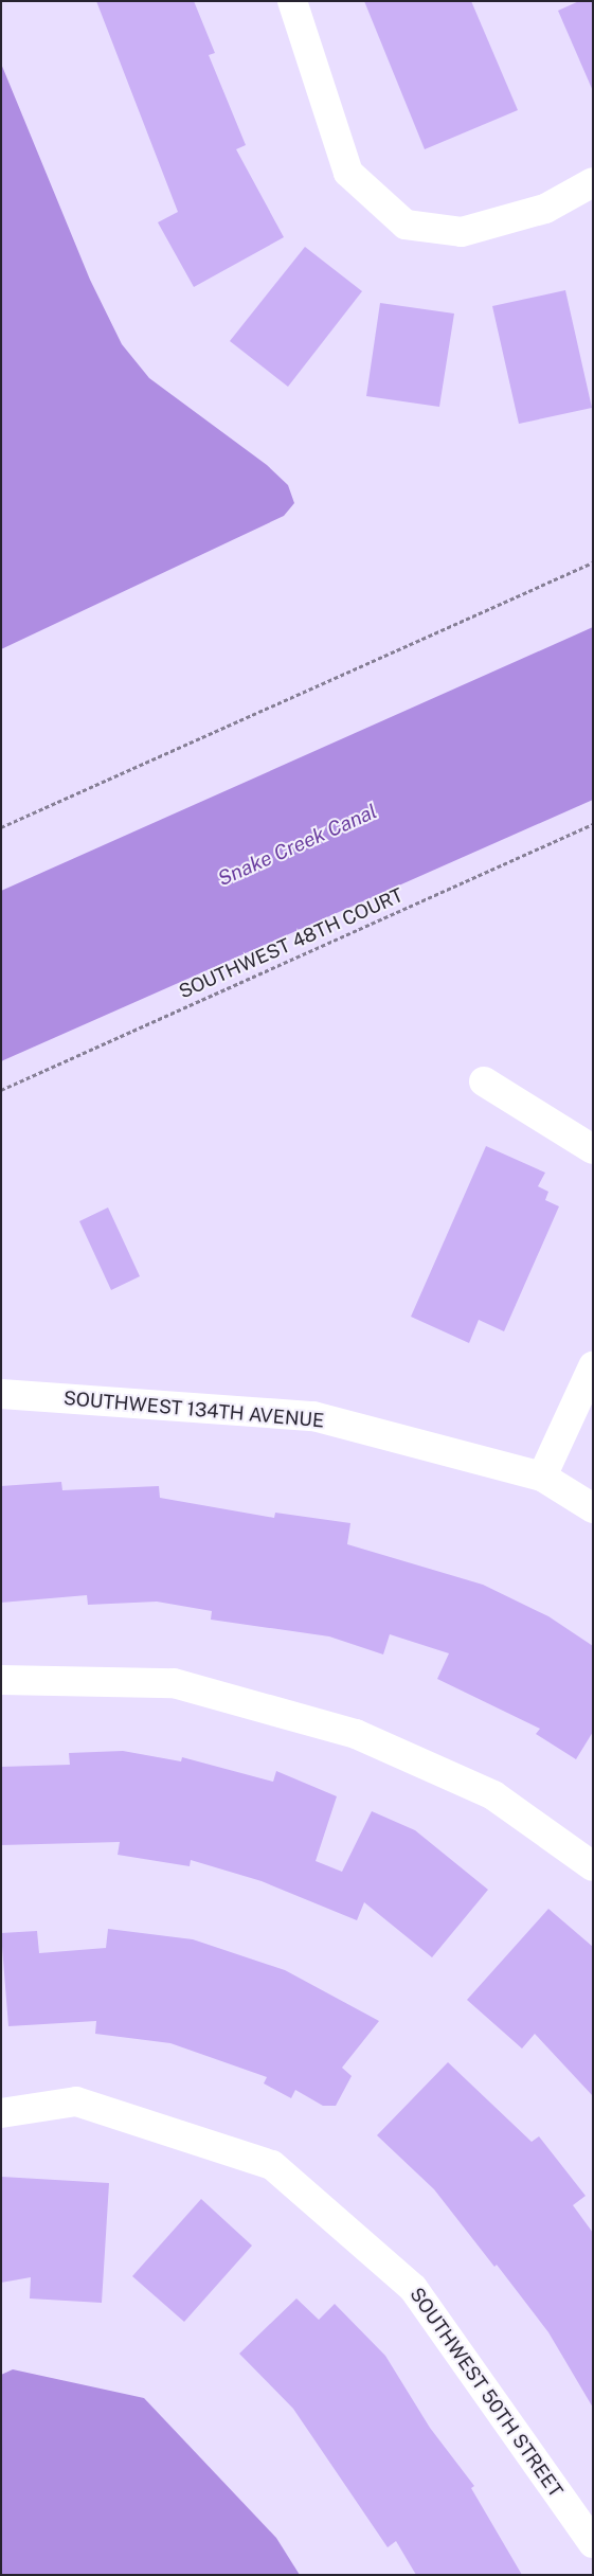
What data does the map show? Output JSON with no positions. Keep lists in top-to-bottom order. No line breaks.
{"streets":{"street":["SOUTHWEST 134TH AVENUE","SOUTHWEST 50TH STREET"],"path":["SOUTHWEST 48TH COURT"]},"water":["Snake Creek Canal"]}
